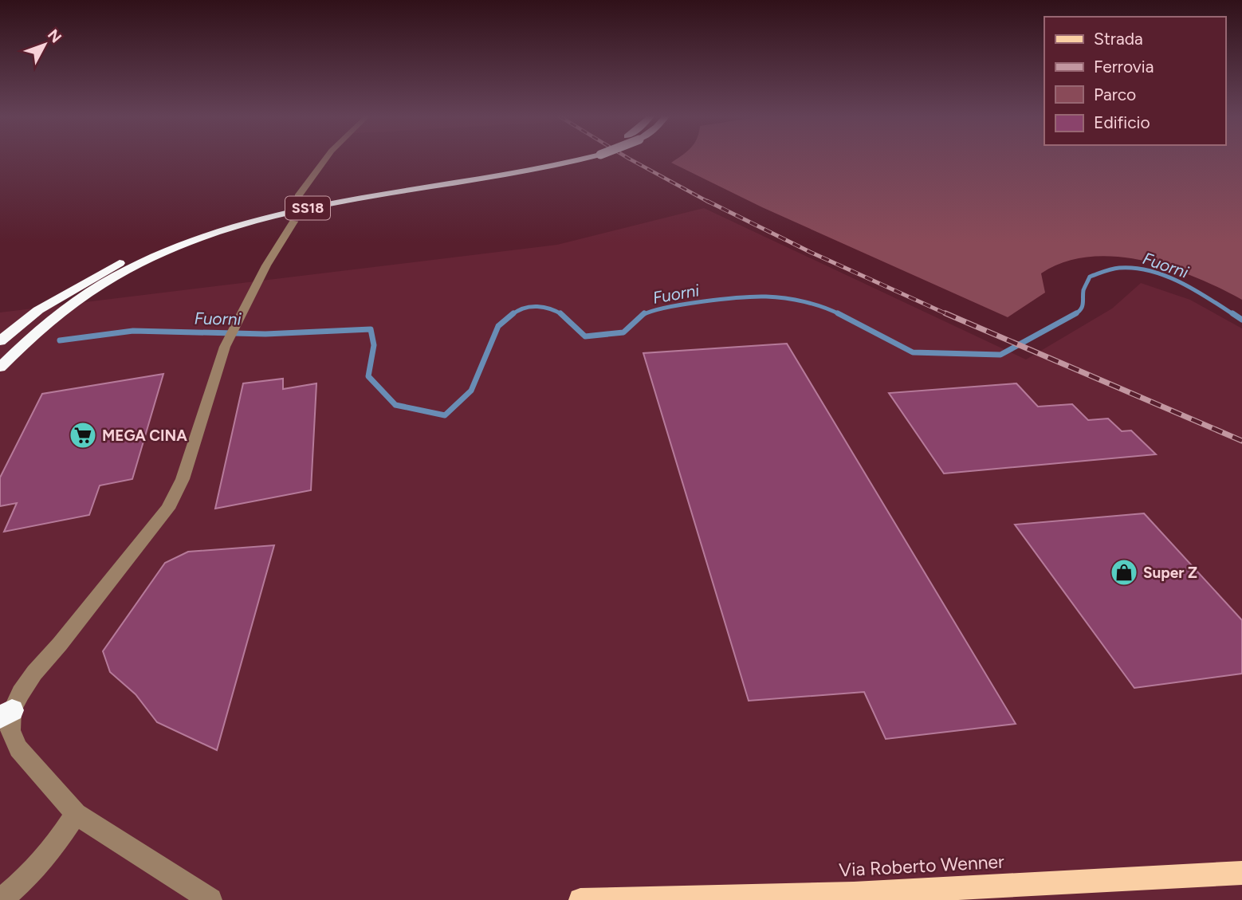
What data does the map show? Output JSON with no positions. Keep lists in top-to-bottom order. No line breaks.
{"streets":{"highway":["SS18"],"main road":["Via Roberto Wenner"]},"water":["Fuorni"],"places":{"supermarket":["MEGA CINA"],"shop":["Super Z"]},"legend":["Strada","Ferrovia","Parco","Edificio"],"north":"top right"}
